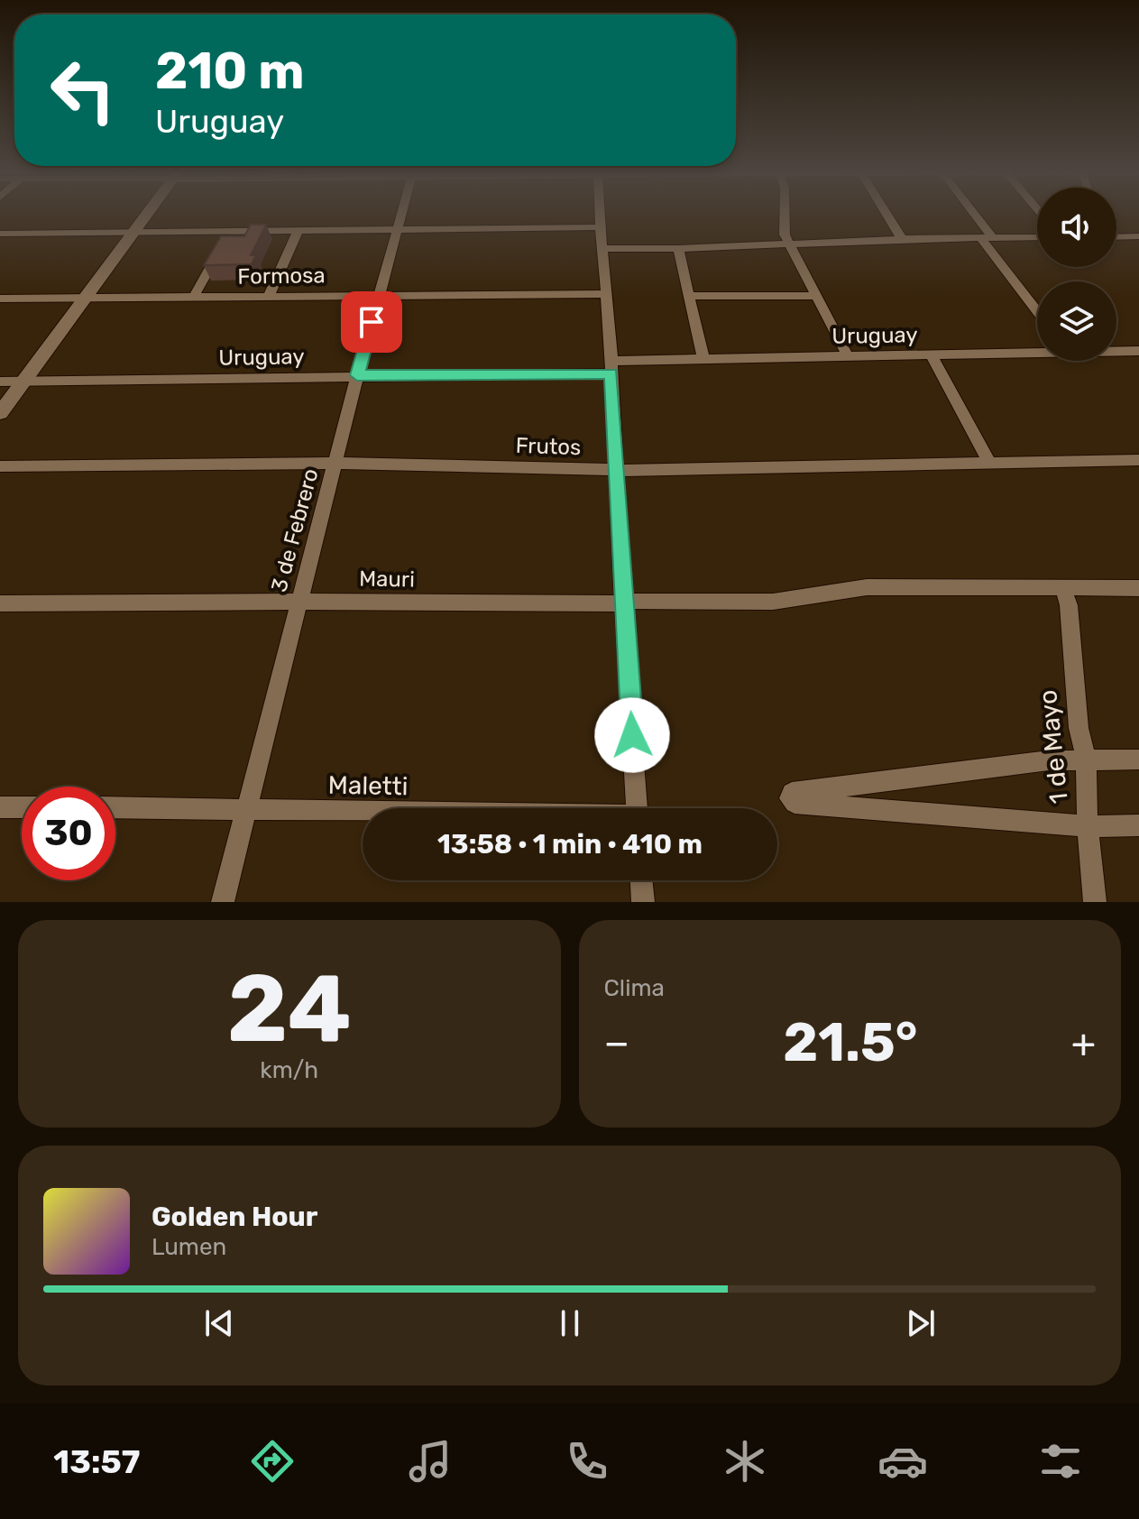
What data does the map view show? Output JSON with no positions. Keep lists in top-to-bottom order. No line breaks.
{"streets":{"street":["Formosa","Uruguay","Frutos","3 de Febrero","Mauri","1 de Mayo","Maletti"]},"crossings":[["Formosa","3 de Febrero"],["Uruguay","3 de Febrero"],["Frutos","3 de Febrero"],["3 de Febrero","Mauri"],["3 de Febrero","Maletti"],["Mauri","1 de Mayo"]],"page":{"turn":["210 m","Uruguay"],"limit":"30","trip":"13:58 · 1 min · 410 m","tile":[["24","km/h"],"Clima"],"heat":["−","21.5°","+"],"song":["Golden Hour","Lumen"],"tabs":"13:57"}}
